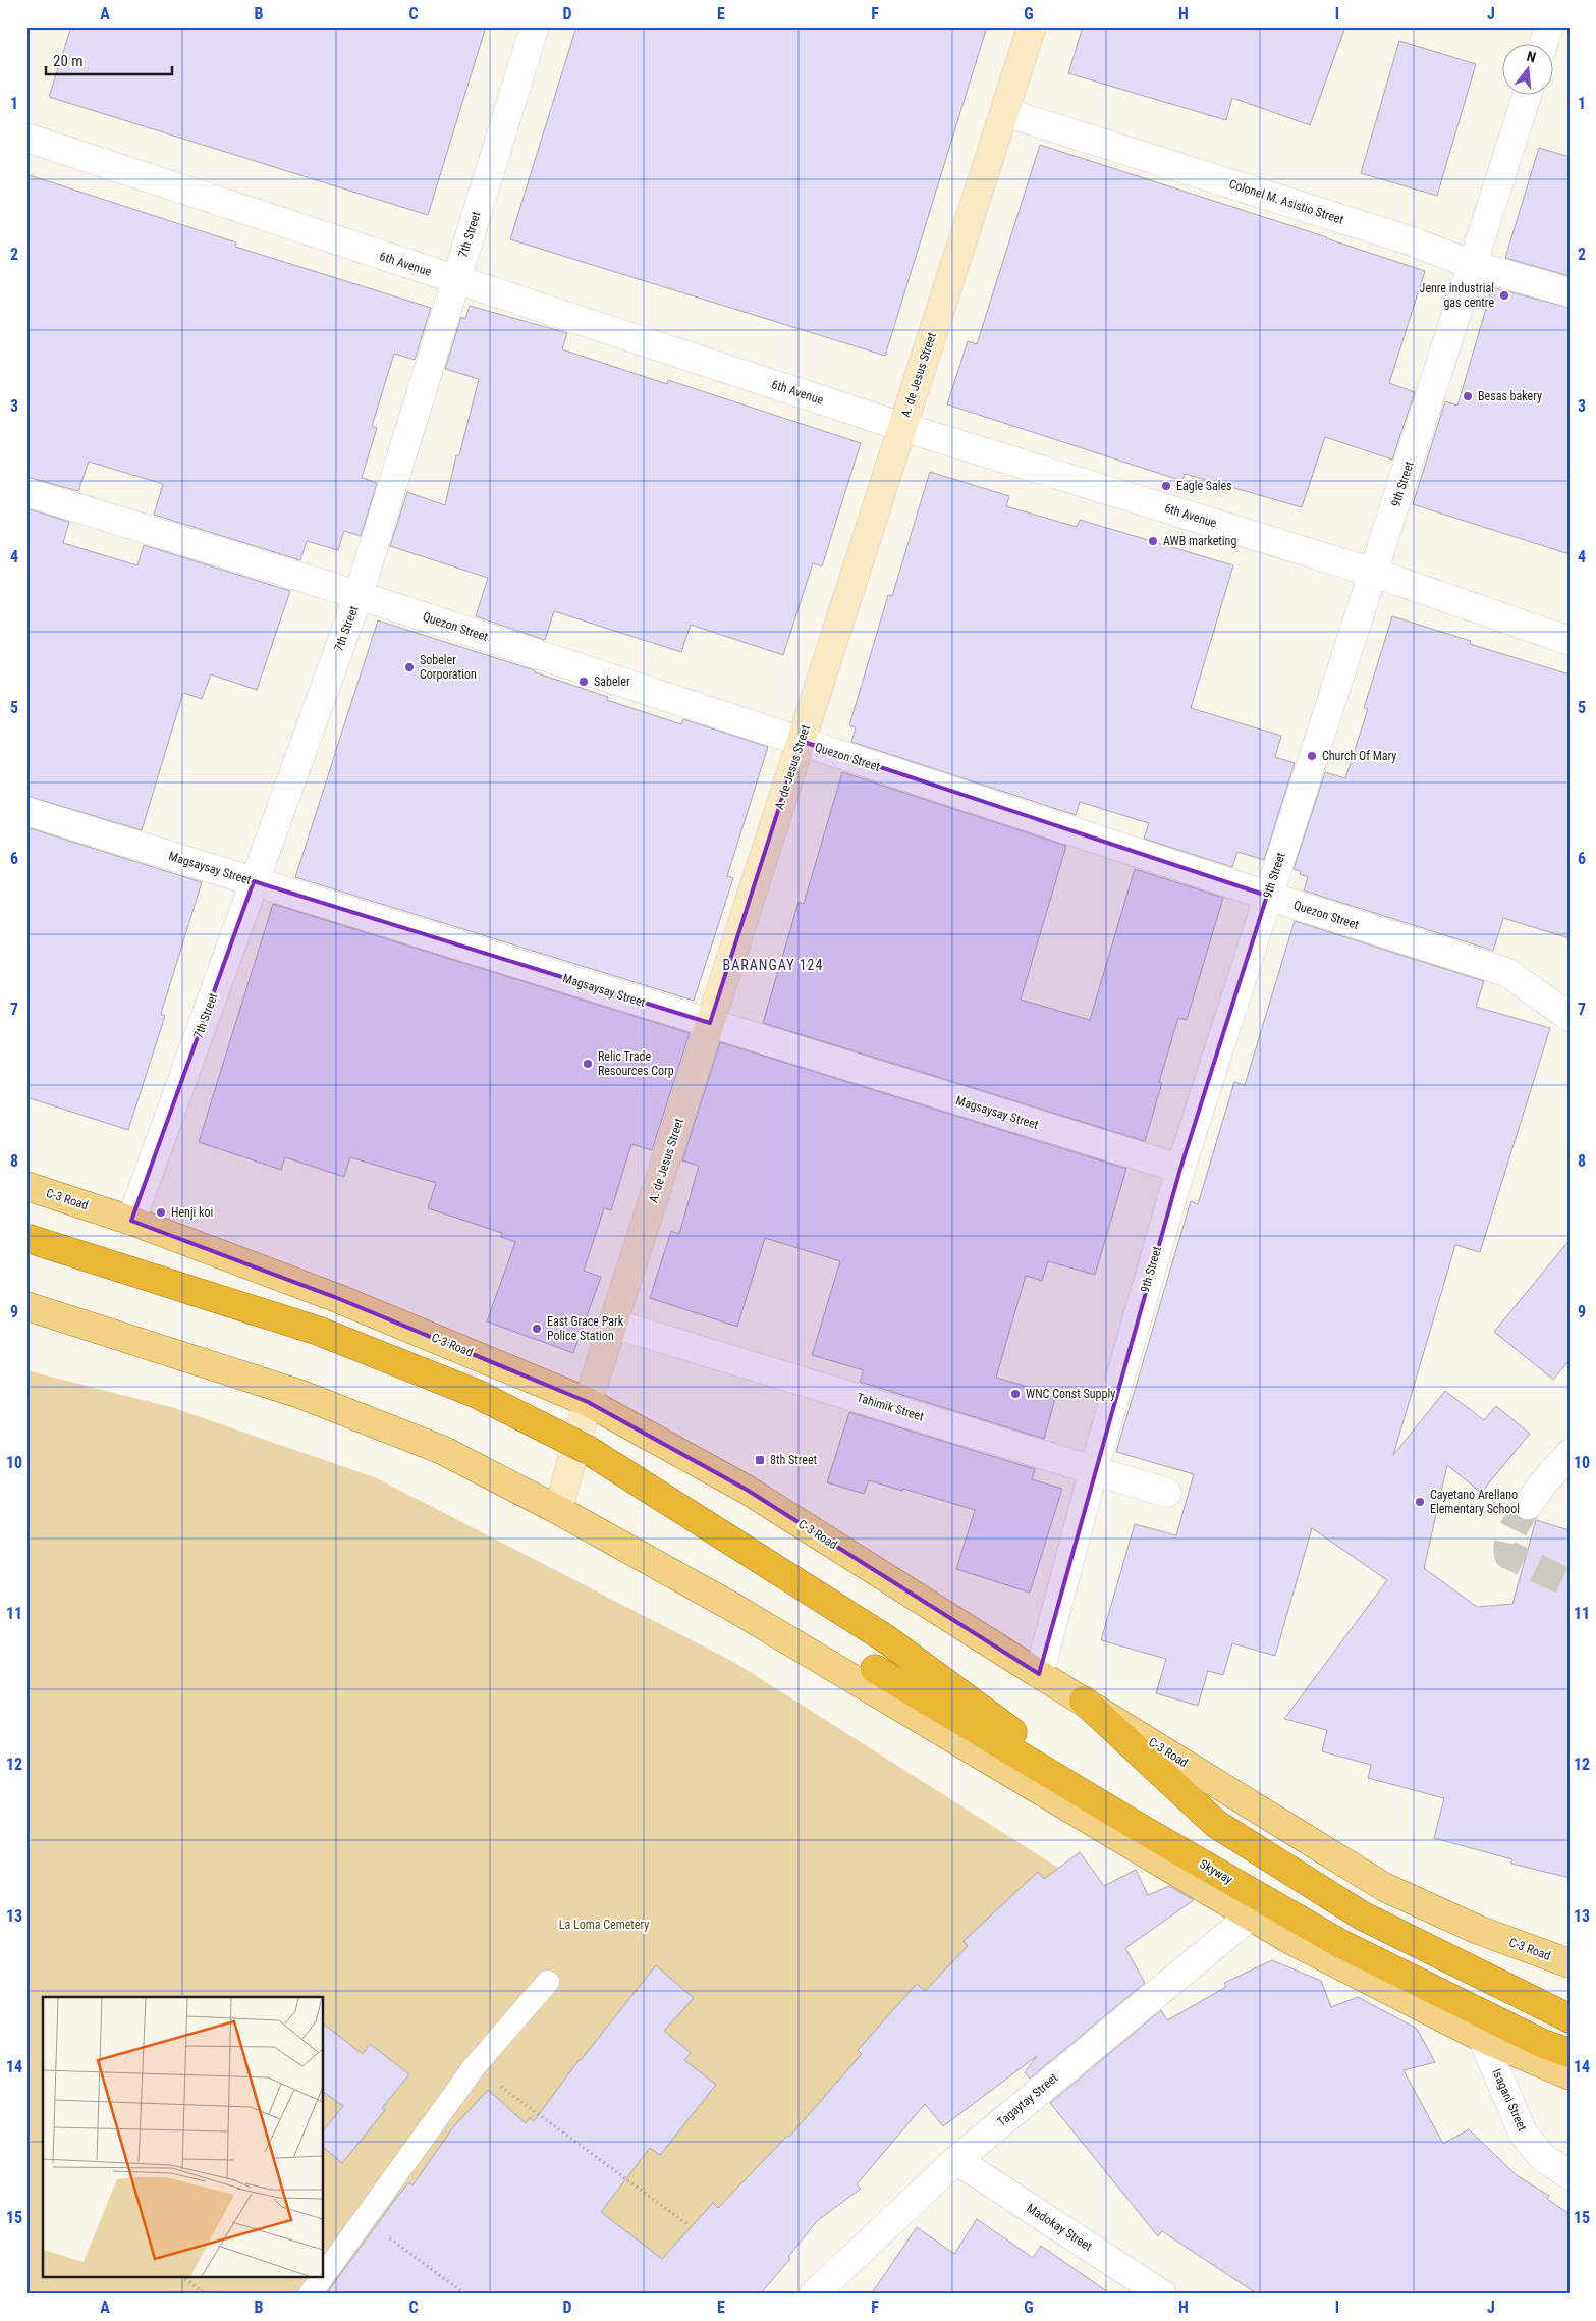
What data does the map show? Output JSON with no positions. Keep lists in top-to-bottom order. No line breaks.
{"streets":{"highway":["Skyway"],"main road":["A. de Jesus Street","C-3 Road"],"street":["Colonel M. Asistio Street","7th Street","6th Avenue","9th Street","Quezon Street","Magsaysay Street","Tahimik Street","Tagaytay Street","Isagani Street","Madokay Street"]},"crossings":[["Colonel M. Asistio Street","A. de Jesus Street"],["Colonel M. Asistio Street","9th Street"],["7th Street","6th Avenue"],["7th Street","Quezon Street"],["7th Street","Magsaysay Street"],["7th Street","C-3 Road"],["6th Avenue","A. de Jesus Street"],["6th Avenue","9th Street"],["A. de Jesus Street","Quezon Street"],["A. de Jesus Street","Magsaysay Street"],["A. de Jesus Street","C-3 Road"],["A. de Jesus Street","Tahimik Street"],["9th Street","Quezon Street"],["9th Street","Magsaysay Street"],["9th Street","C-3 Road"],["9th Street","Tahimik Street"],["Tagaytay Street","Madokay Street"]],"districts":["BARANGAY 124"],"parks":["La Loma Cemetery"],"places":{"other":["Jenre industrial gas centre","Besas bakery","Eagle Sales","AWB marketing","Sobeler Corporation","Sabeler","Church Of Mary","Relic Trade Resources Corp","Henji koi","East Grace Park Police Station","WNC Const Supply","Cayetano Arellano Elementary School"],"transit":["8th Street"]},"scale_bar":"20 m","north":"top","grid":{"columns":["A","B","C","D","E","F","G","H","I","J"],"rows":["1","2","3","4","5","6","7","8","9","10","11","12","13","14","15"]}}
